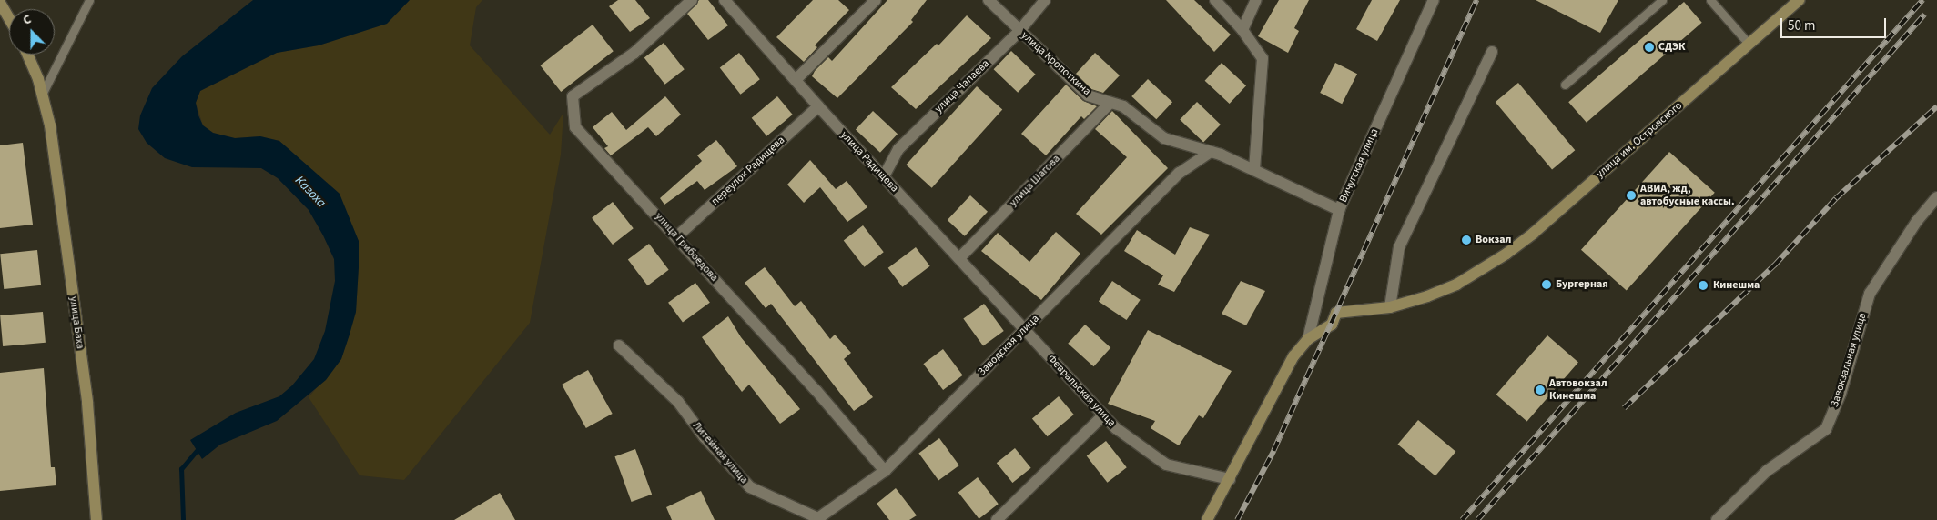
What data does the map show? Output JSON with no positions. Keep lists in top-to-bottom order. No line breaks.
{"streets":{"main road":["улица им. Островского","Вичугская улица","улица Баха"],"street":["улица Кропоткина","улица Чапаева","улица Радищева","переулок Радищева","улица Шагова","улица Грибоедова","Заводская улица","Завокзальная улица","Февральская улица","Литейная улица"]},"crossings":[["улица Кропоткина","улица Чапаева"],["улица Кропоткина","Вичугская улица"],["улица Кропоткина","улица Шагова"],["улица Кропоткина","Заводская улица"],["улица Чапаева","улица Радищева"],["улица им. Островского","Вичугская улица"],["улица Радищева","переулок Радищева"],["улица Радищева","улица Шагова"],["улица Радищева","Заводская улица"],["улица Радищева","Февральская улица"],["Вичугская улица","Февральская улица"],["переулок Радищева","улица Грибоедова"],["улица Грибоедова","Заводская улица"],["улица Грибоедова","Литейная улица"],["Заводская улица","Февральская улица"],["Заводская улица","Литейная улица"]],"water":["Казоха"],"places":["СДЭК","АВИА, жд, автобусные кассы.","Вокзал","Бургерная","Кинешма","Автовокзал Кинешма"],"scale_bar":"50 m","north":"top"}
